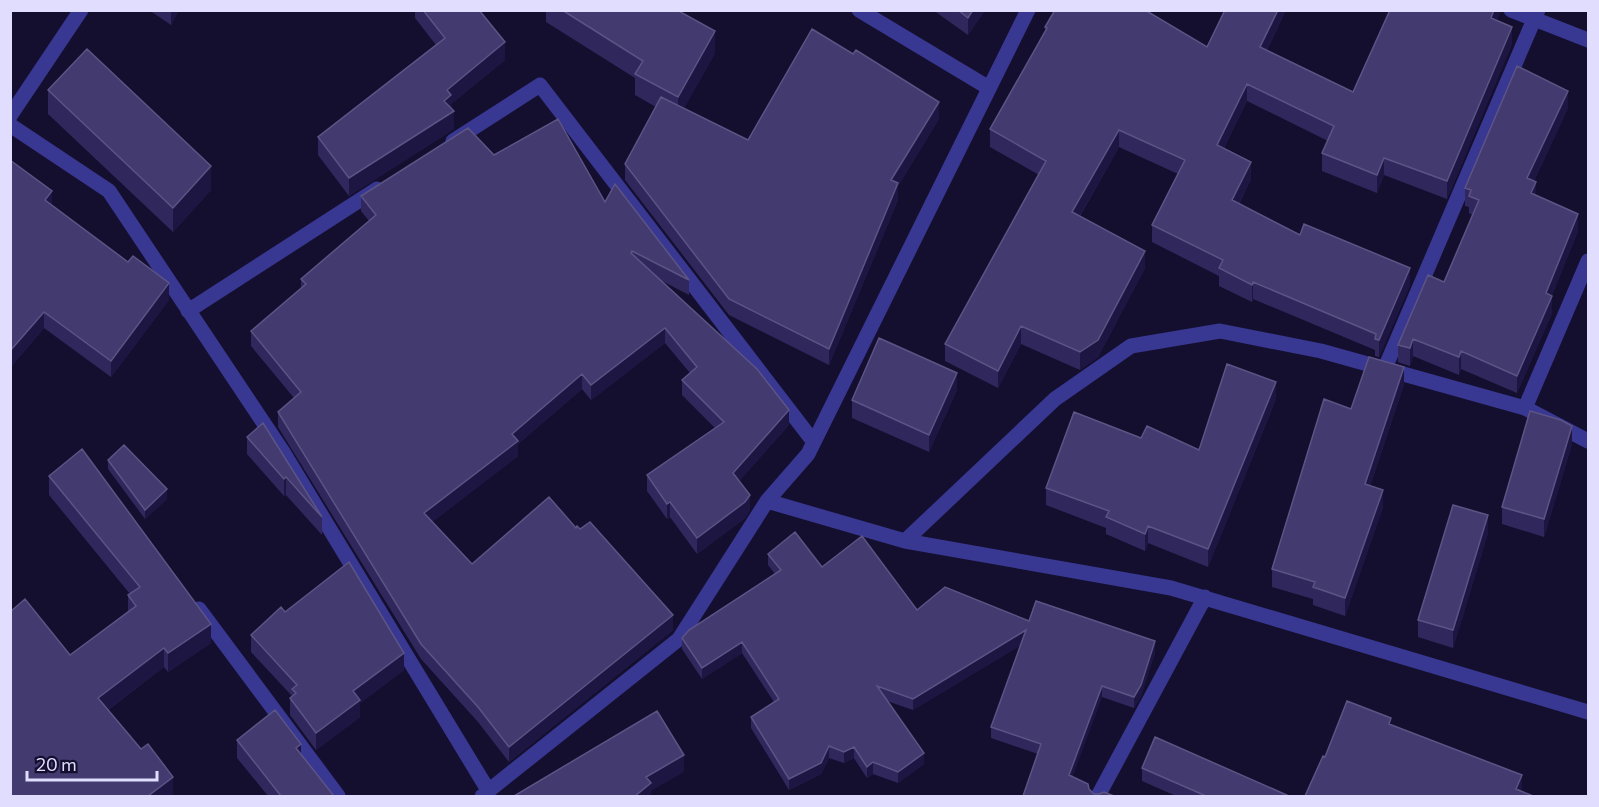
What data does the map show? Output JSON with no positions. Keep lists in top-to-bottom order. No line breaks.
{"scale_bar":"20 m"}
